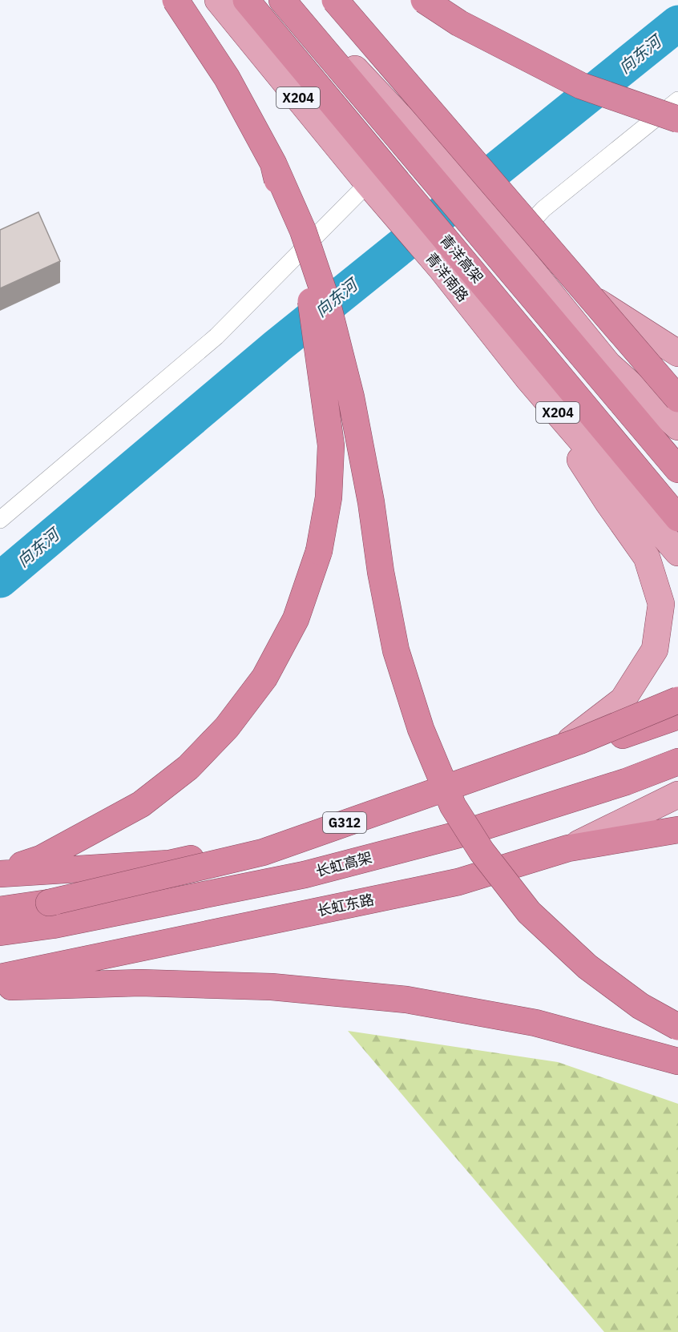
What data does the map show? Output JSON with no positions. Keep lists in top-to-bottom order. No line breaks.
{"streets":{"highway":["青洋高架","G312","长虹高架","长虹东路"],"main road":["X204","青洋南路"]},"water":["向东河"]}
